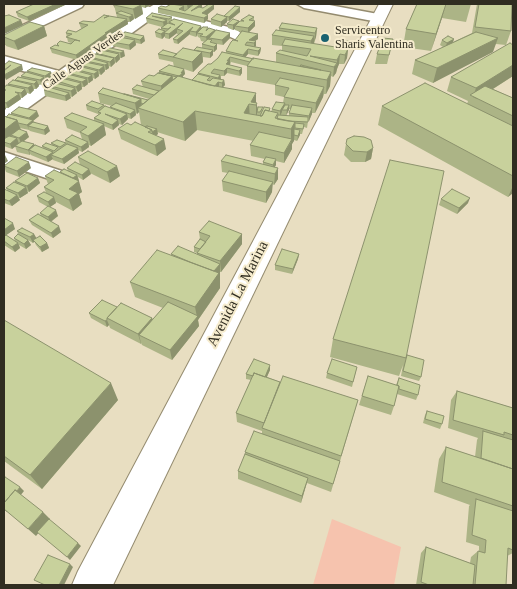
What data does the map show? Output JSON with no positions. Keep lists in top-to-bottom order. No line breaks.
{"streets":{"main road":["Avenida La Marina"],"street":["Calle Aguas Verdes"]},"places":["Servicentro Sharis Valentina"]}
